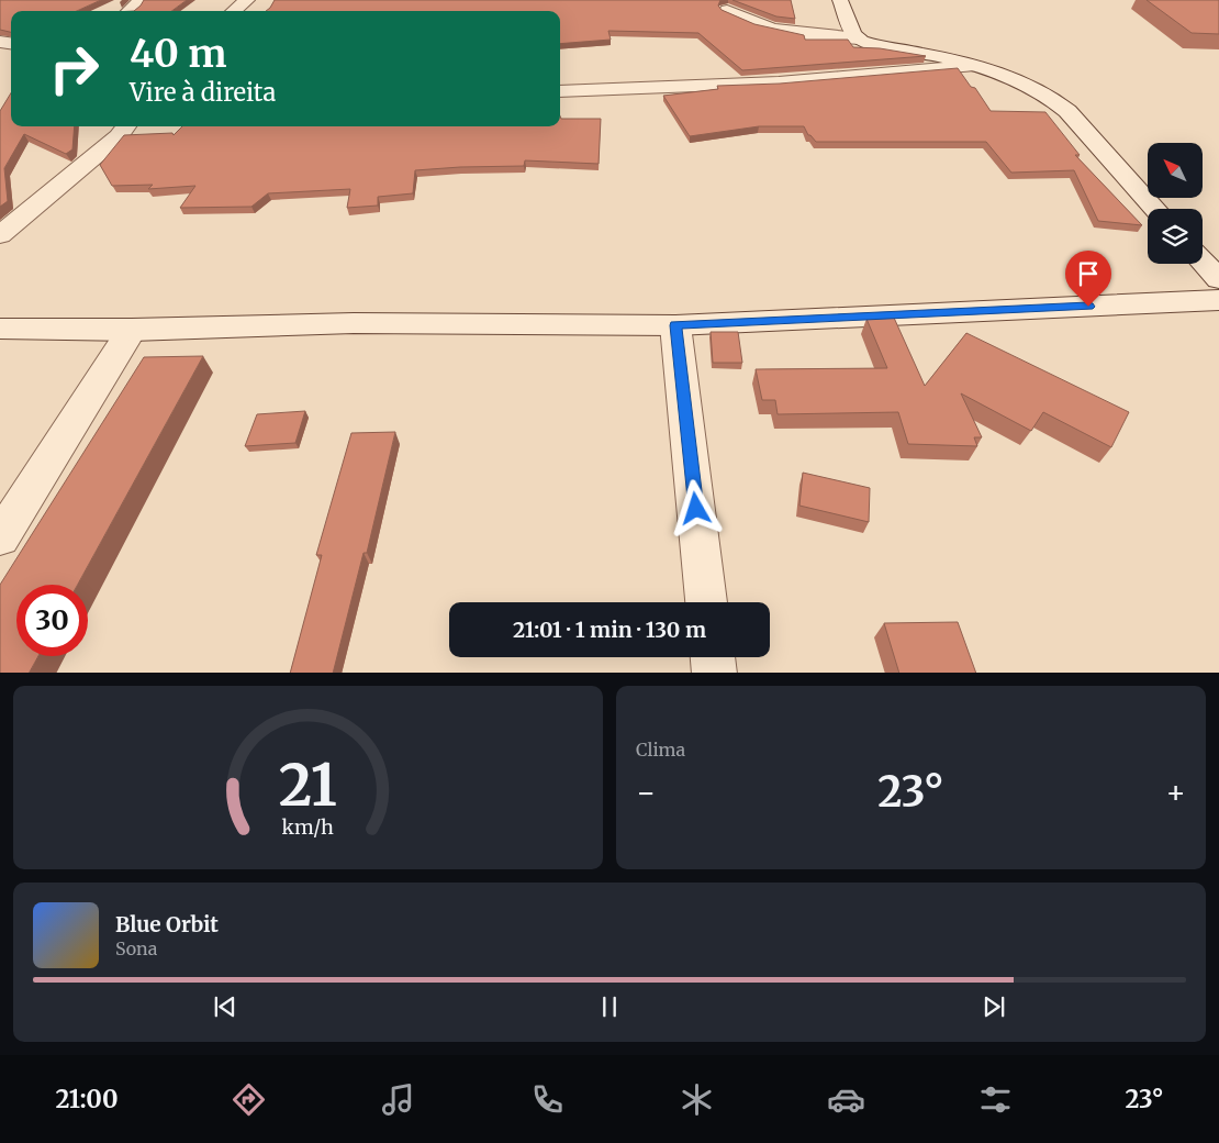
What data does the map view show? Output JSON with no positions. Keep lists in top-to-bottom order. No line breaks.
{"north":"top left","page":{"turn":["40 m","Vire à direita"],"limit":"30","trip":"21:01 · 1 min · 130 m","tile":"Clima","heat":["−","23°","+"],"song":["Blue Orbit","Sona"],"tabs":["21:00","23°"],"gauge":["21","km/h"]}}
